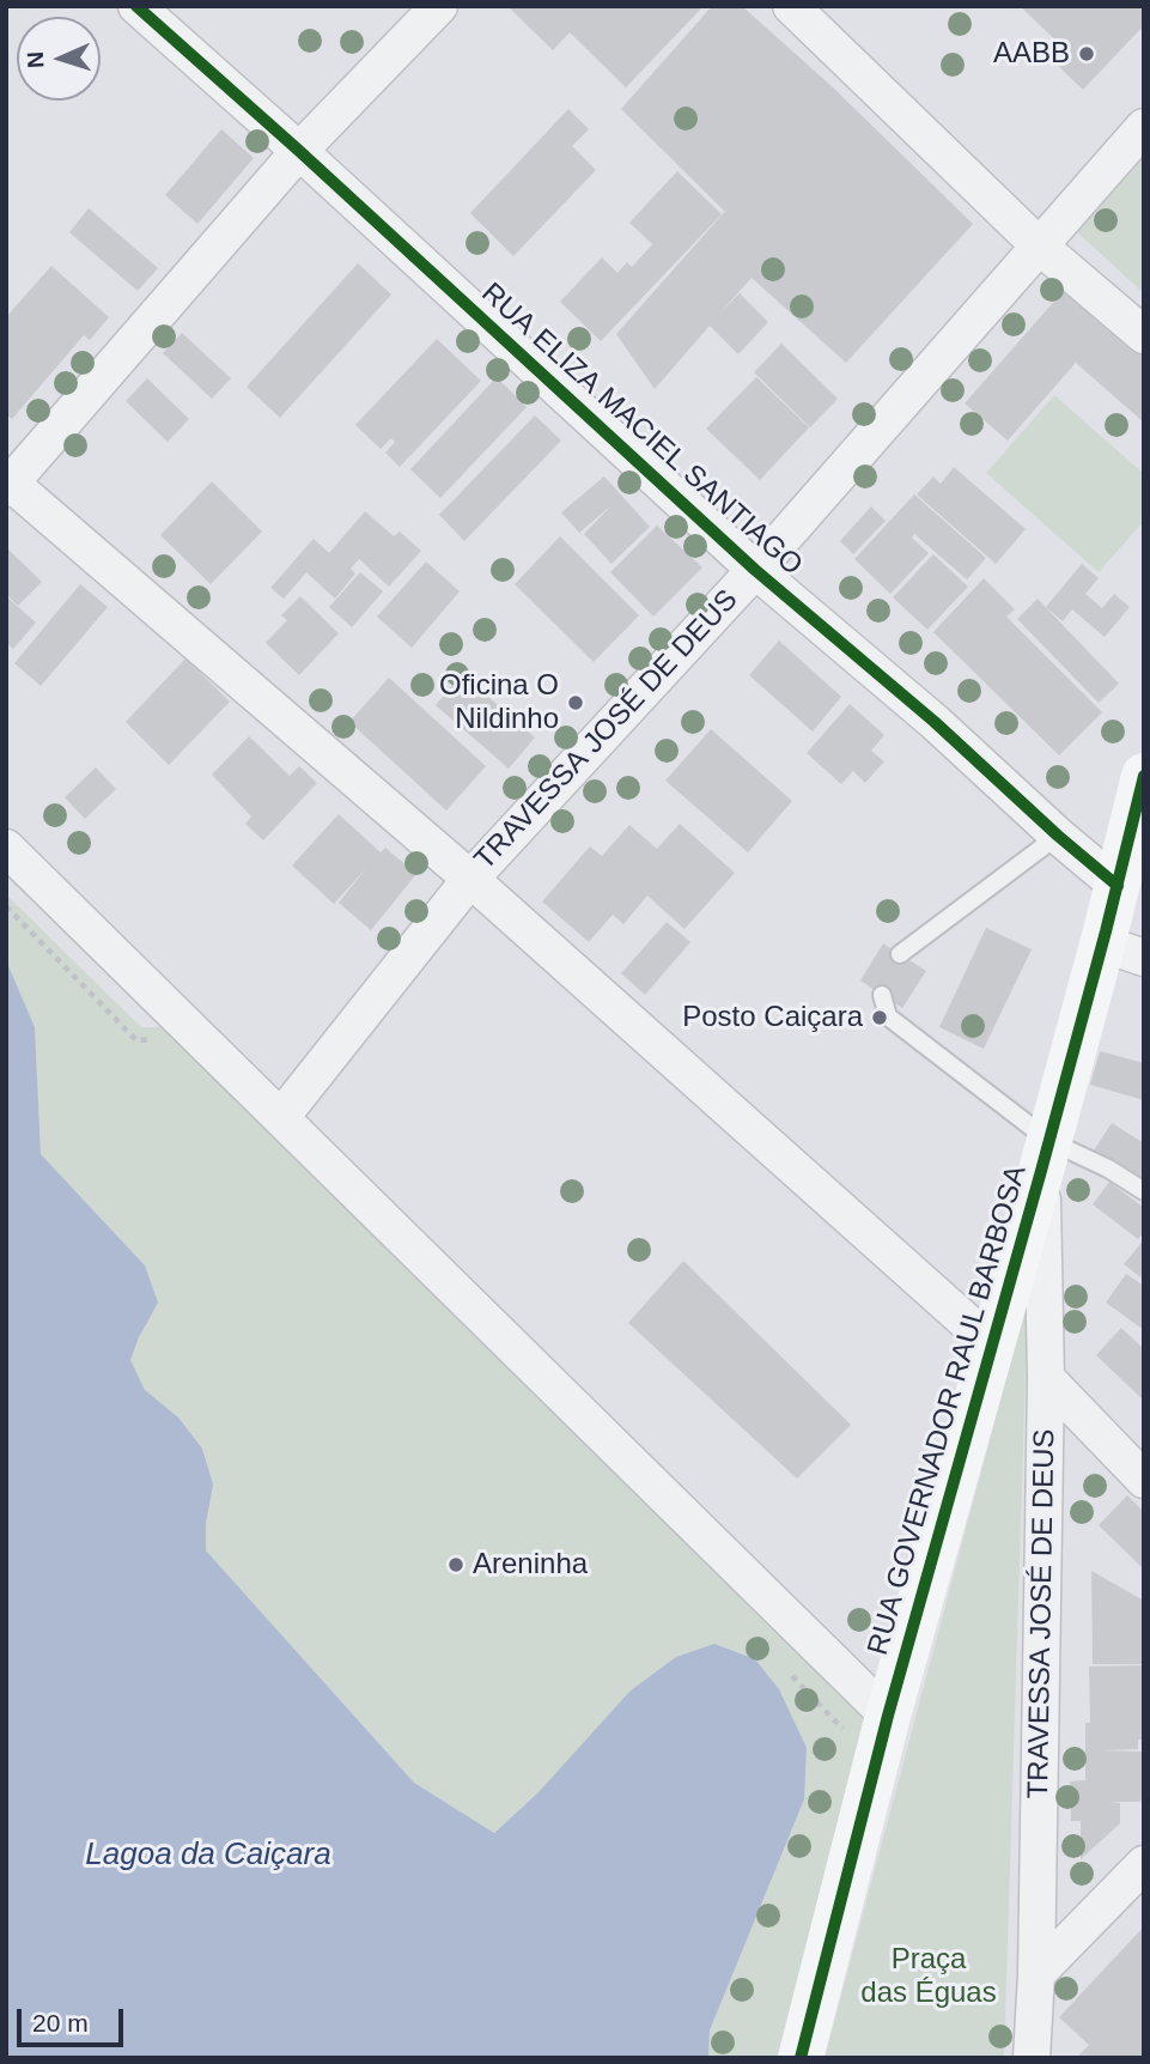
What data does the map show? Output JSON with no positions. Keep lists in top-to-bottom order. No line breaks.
{"streets":{"street":["RUA ELIZA MACIEL SANTIAGO","TRAVESSA JOSÉ DE DEUS","RUA GOVERNADOR RAUL BARBOSA"]},"crossings":[["RUA ELIZA MACIEL SANTIAGO","TRAVESSA JOSÉ DE DEUS"],["RUA ELIZA MACIEL SANTIAGO","RUA GOVERNADOR RAUL BARBOSA"],["TRAVESSA JOSÉ DE DEUS","RUA GOVERNADOR RAUL BARBOSA"]],"water":["Lagoa da Caiçara"],"parks":["Praça das Éguas"],"places":["AABB","Oficina O Nildinho","Posto Caiçara","Areninha"],"scale_bar":"20 m","north":"left"}
